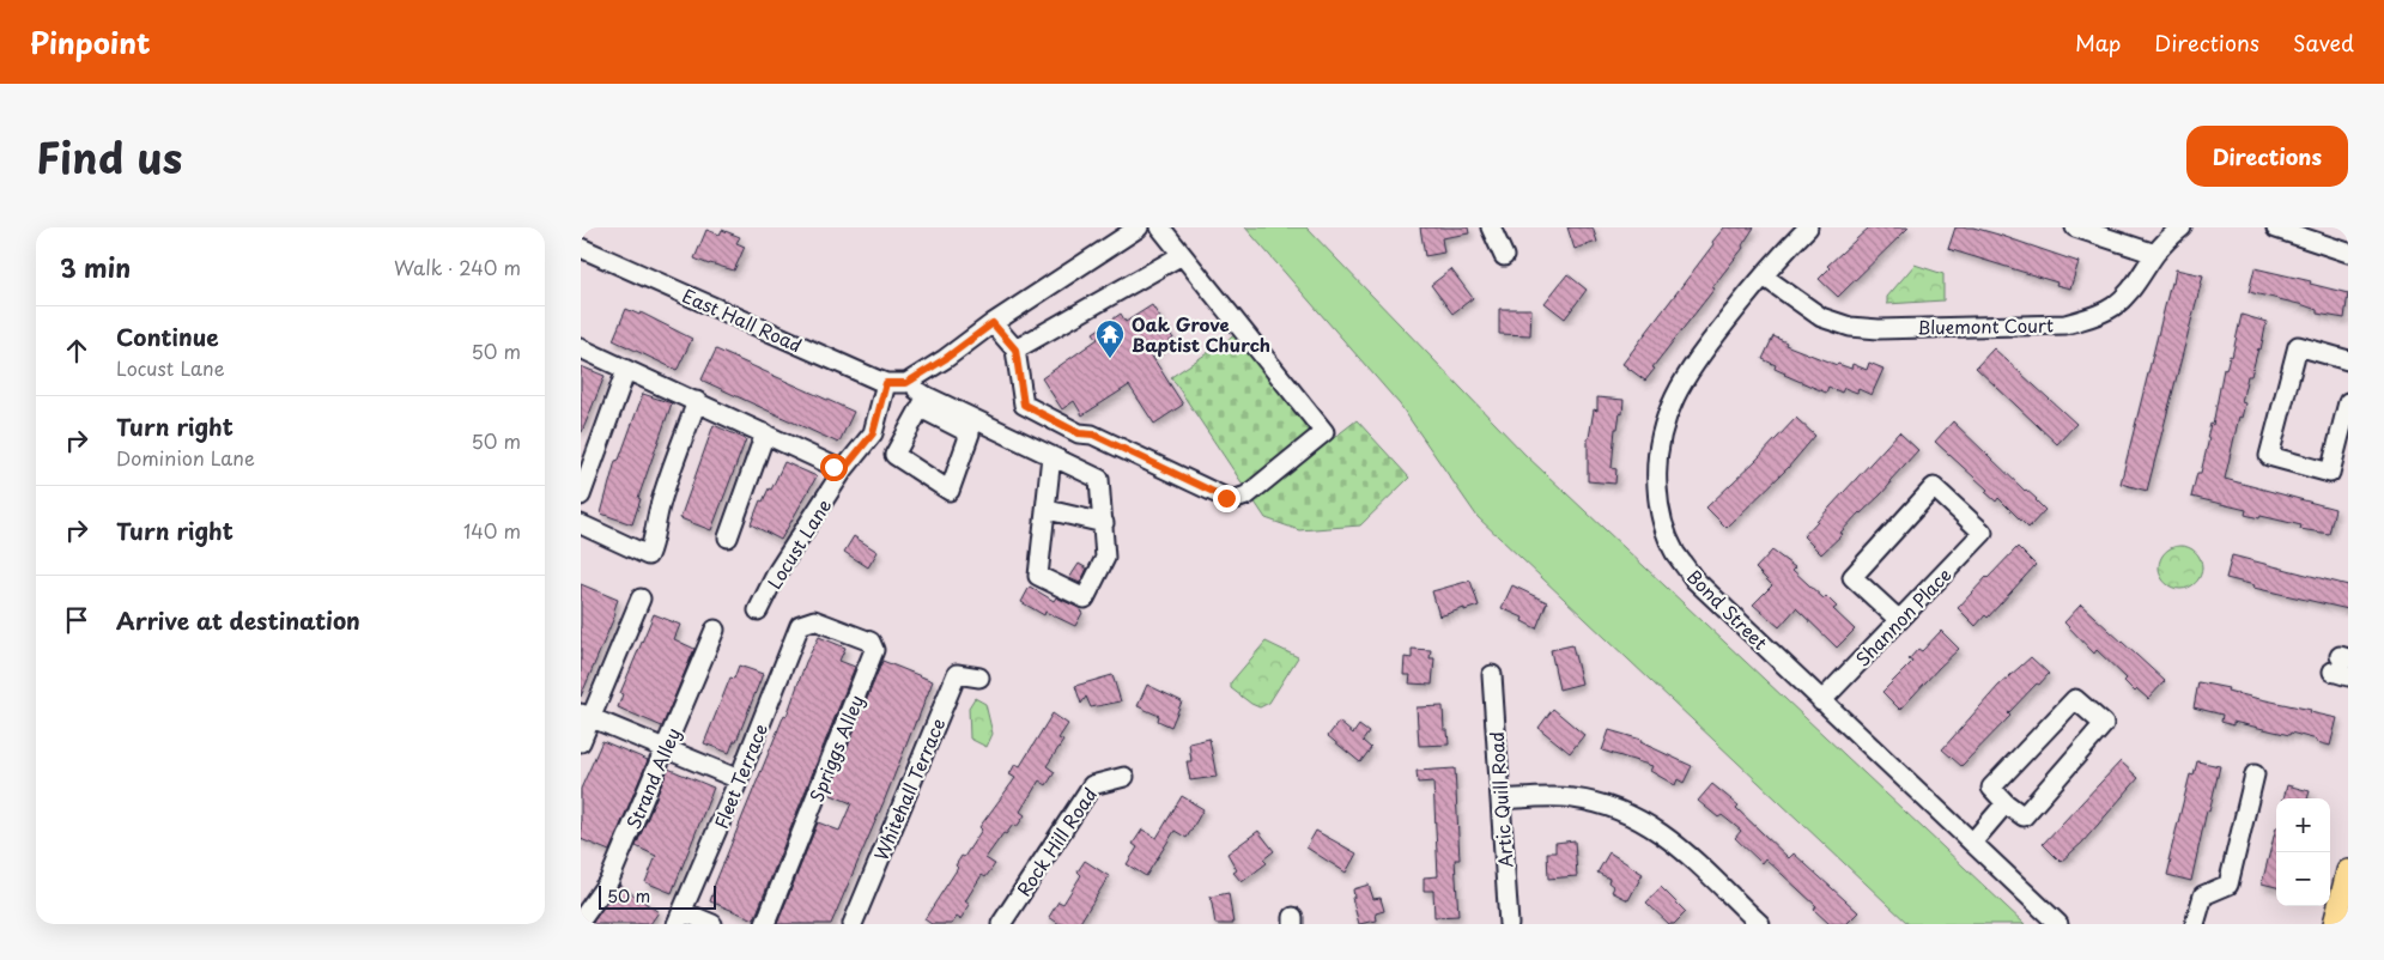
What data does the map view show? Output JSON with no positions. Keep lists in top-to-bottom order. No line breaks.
{"streets":{"street":["East Hall Road","Bluemont Court","Locust Lane","Bond Street","Shannon Place","Spriggs Alley","Fleet Terrace","Strand Alley","Whitehall Terrace","Artic Quill Road","Rock Hill Road"]},"crossings":[["East Hall Road","Locust Lane"],["Bluemont Court","Bond Street"],["Bond Street","Shannon Place"],["Spriggs Alley","Fleet Terrace"]],"places":{"temple":["Oak Grove Baptist Church"]},"scale_bar":"50 m","page":{"header":"Pinpoint","nav":["Map","Directions","Saved"],"title":"Find us","buttons":"Directions","heading":["3 min","Walk · 240 m"],"list":[["Continue","Locust Lane","50 m"],["Turn right","Dominion Lane","50 m"],["Turn right","140 m"],"Arrive at destination"],"map_buttons":["+","−"],"scale":"50 m"}}
